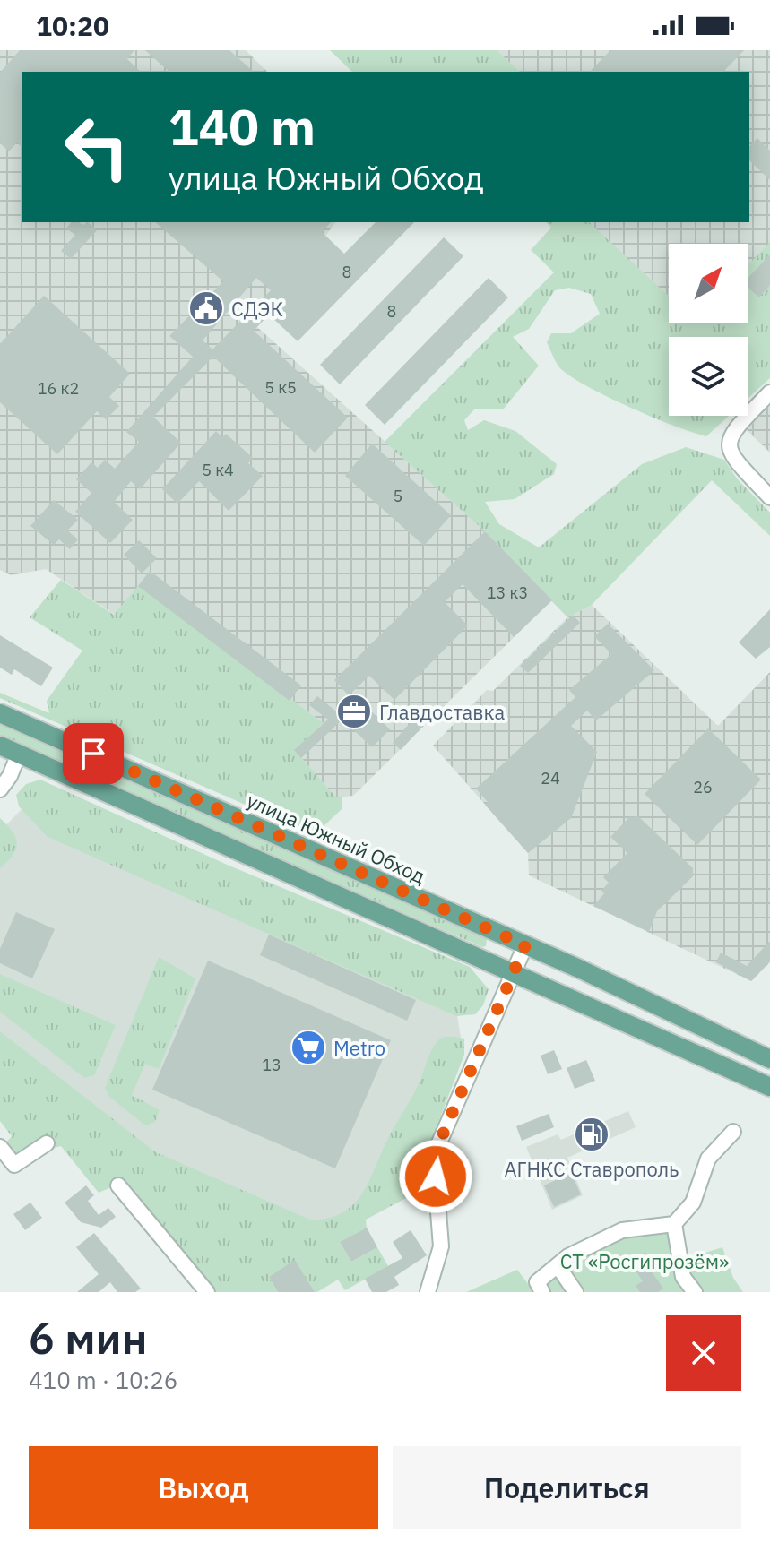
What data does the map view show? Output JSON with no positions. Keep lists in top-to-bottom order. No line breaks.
{"streets":{"main road":["улица Южный Обход"]},"parks":["СТ «Росгипрозём»"],"places":{"public building":["СДЭК"],"office":["Главдоставка"],"supermarket":["Metro"],"fuel station":["АГНКС Ставрополь"]},"house_numbers":["8","8","5 к5","16 к2","5 к4","5","13 к3","24","26","13"],"north":"top right","page":{"status":"10:20","turn":["140 m","улица Южный Обход"],"heading":["6 мин","410 m · 10:26"],"buttons":["Выход","Поделиться"]}}
